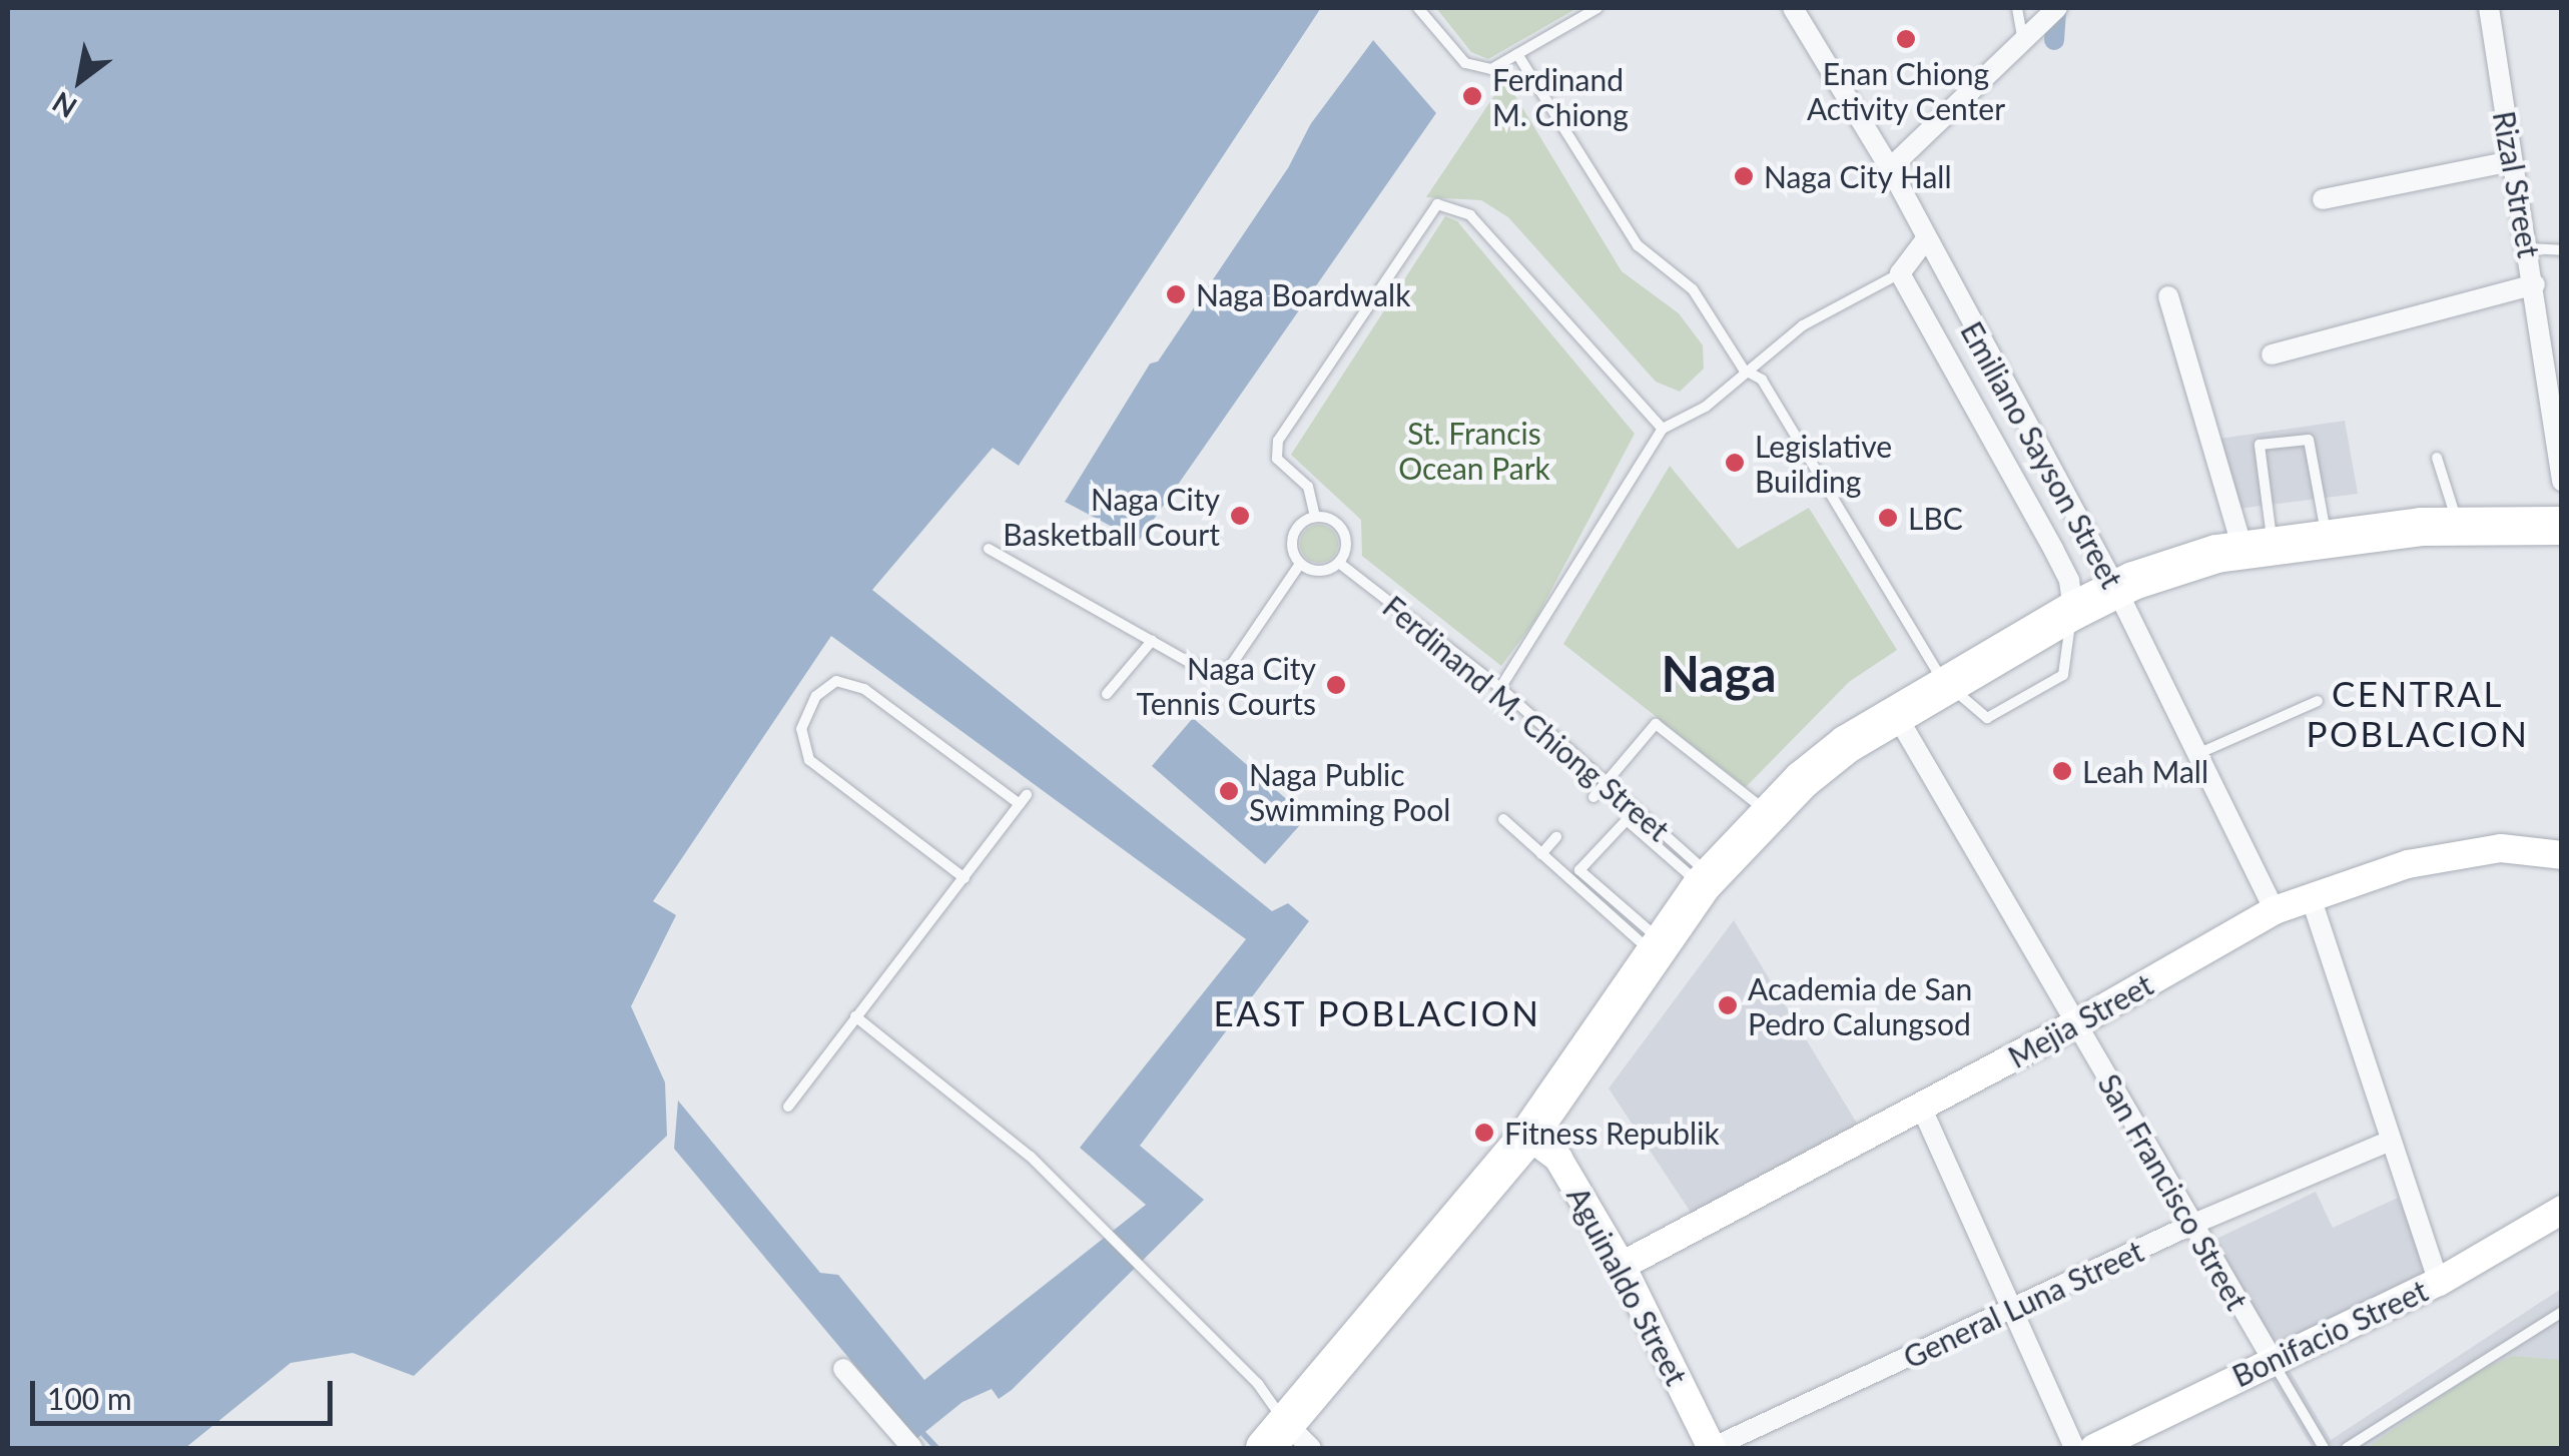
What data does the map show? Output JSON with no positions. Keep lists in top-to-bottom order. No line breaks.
{"streets":{"street":["Rizal Street","Emiliano Sayson Street","Mejia Street","San Francisco Street","Aguinaldo Street","General Luna Street","Bonifacio Street"],"lane":["Ferdinand M. Chiong Street"]},"crossings":[["Emiliano Sayson Street","Mejia Street"],["Mejia Street","San Francisco Street"],["Mejia Street","Aguinaldo Street"],["San Francisco Street","General Luna Street"],["San Francisco Street","Bonifacio Street"],["Aguinaldo Street","General Luna Street"]],"districts":["Naga","CENTRAL POBLACION","EAST POBLACION"],"parks":["St. Francis Ocean Park"],"places":["Enan Chiong Activity Center","Ferdinand M. Chiong","Naga City Hall","Naga Boardwalk","Legislative Building","Naga City Basketball Court","LBC","Naga City Tennis Courts","Leah Mall","Naga Public Swimming Pool","Academia de San Pedro Calungsod","Fitness Republik"],"scale_bar":"100 m","north":"bottom left"}
